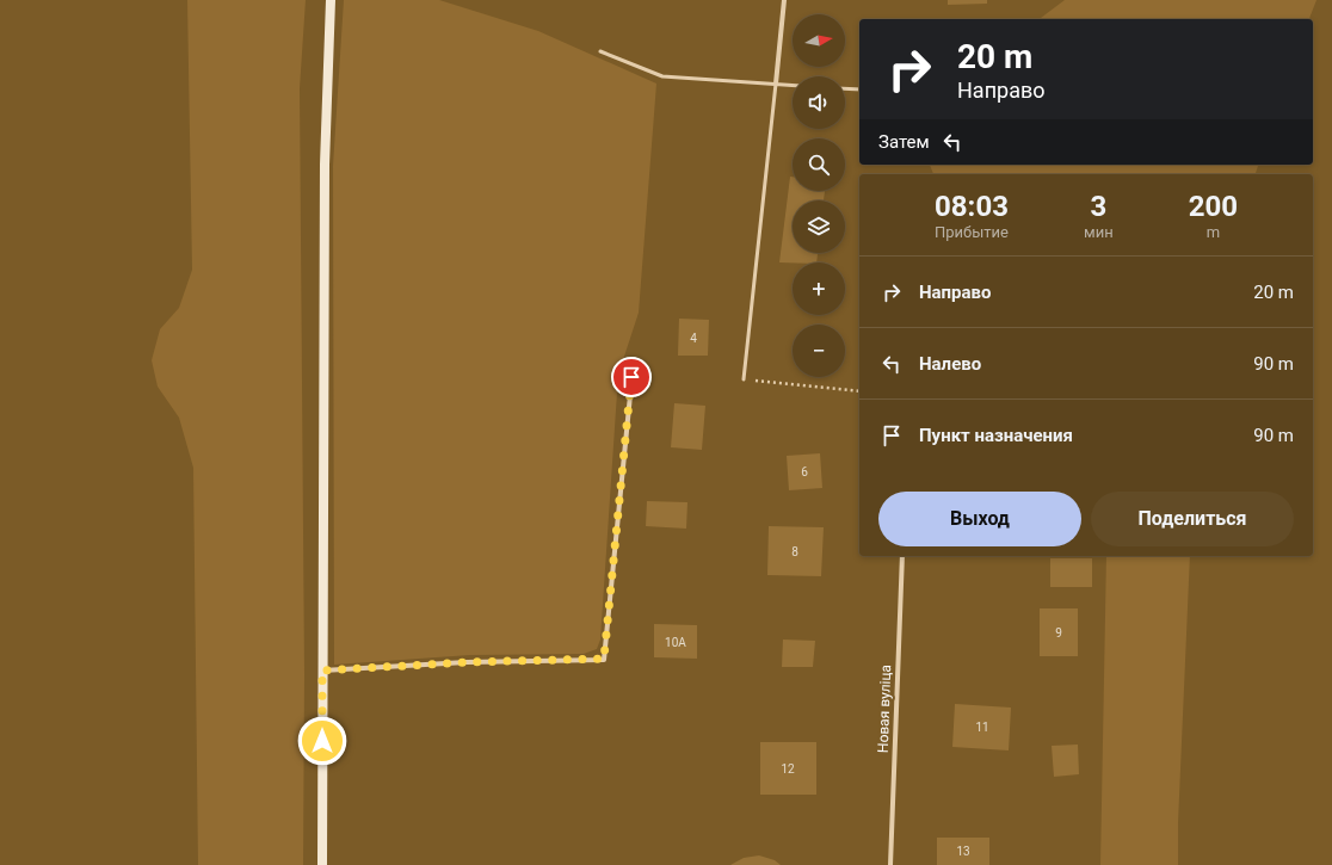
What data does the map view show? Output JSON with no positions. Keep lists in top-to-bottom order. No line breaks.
{"streets":{"street":["Новая вуліца"]},"house_numbers":["4","6","8","9","10А","11","12","13"],"north":"right","page":{"map_buttons":["+","−"],"turn":["20 m","Направо"],"then":"Затем","eta":["08:03","Прибытие","3","мин","200","m"],"list":[{"name":"Направо","value":"20 m"},{"name":"Налево","value":"90 m"},{"name":"Пункт назначения","value":"90 m"}],"buttons":["Выход","Поделиться"]}}
